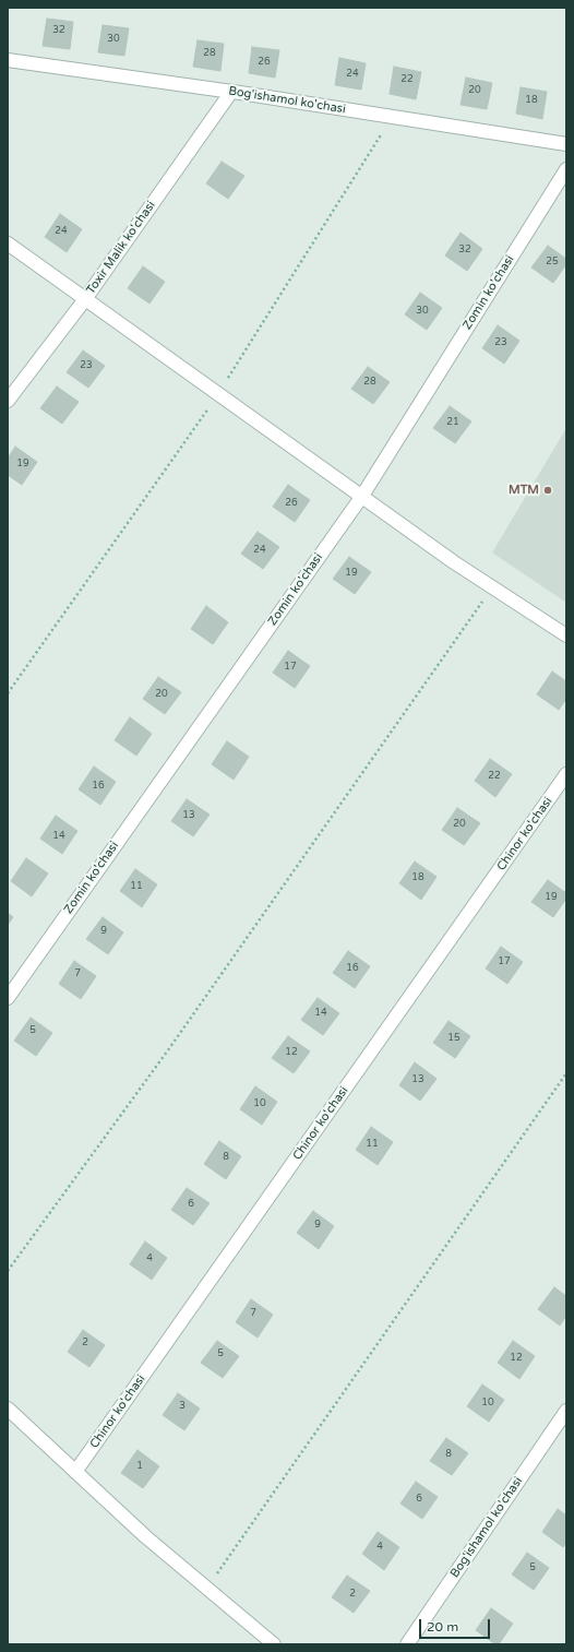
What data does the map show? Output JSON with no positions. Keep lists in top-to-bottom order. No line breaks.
{"streets":{"street":["Bog'ishamol ko'chasi","Toxir Malik ko'chasi","Zomin ko'chasi","Chinor ko'chasi"]},"crossings":[["Bog'ishamol ko'chasi","Toxir Malik ko'chasi"]],"places":["MTM"],"house_numbers":["32","30","28","26","24","22","20","18","24","32","25","30","23","23","28","21","19","26","24","19","17","20","22","16","13","20","14","18","11","19","9","17","16","7","14","5","15","12","13","10","11","8","6","9","4","7","2","5","12","10","3","8","1","6","4","5","2"],"scale_bar":"20 m"}
